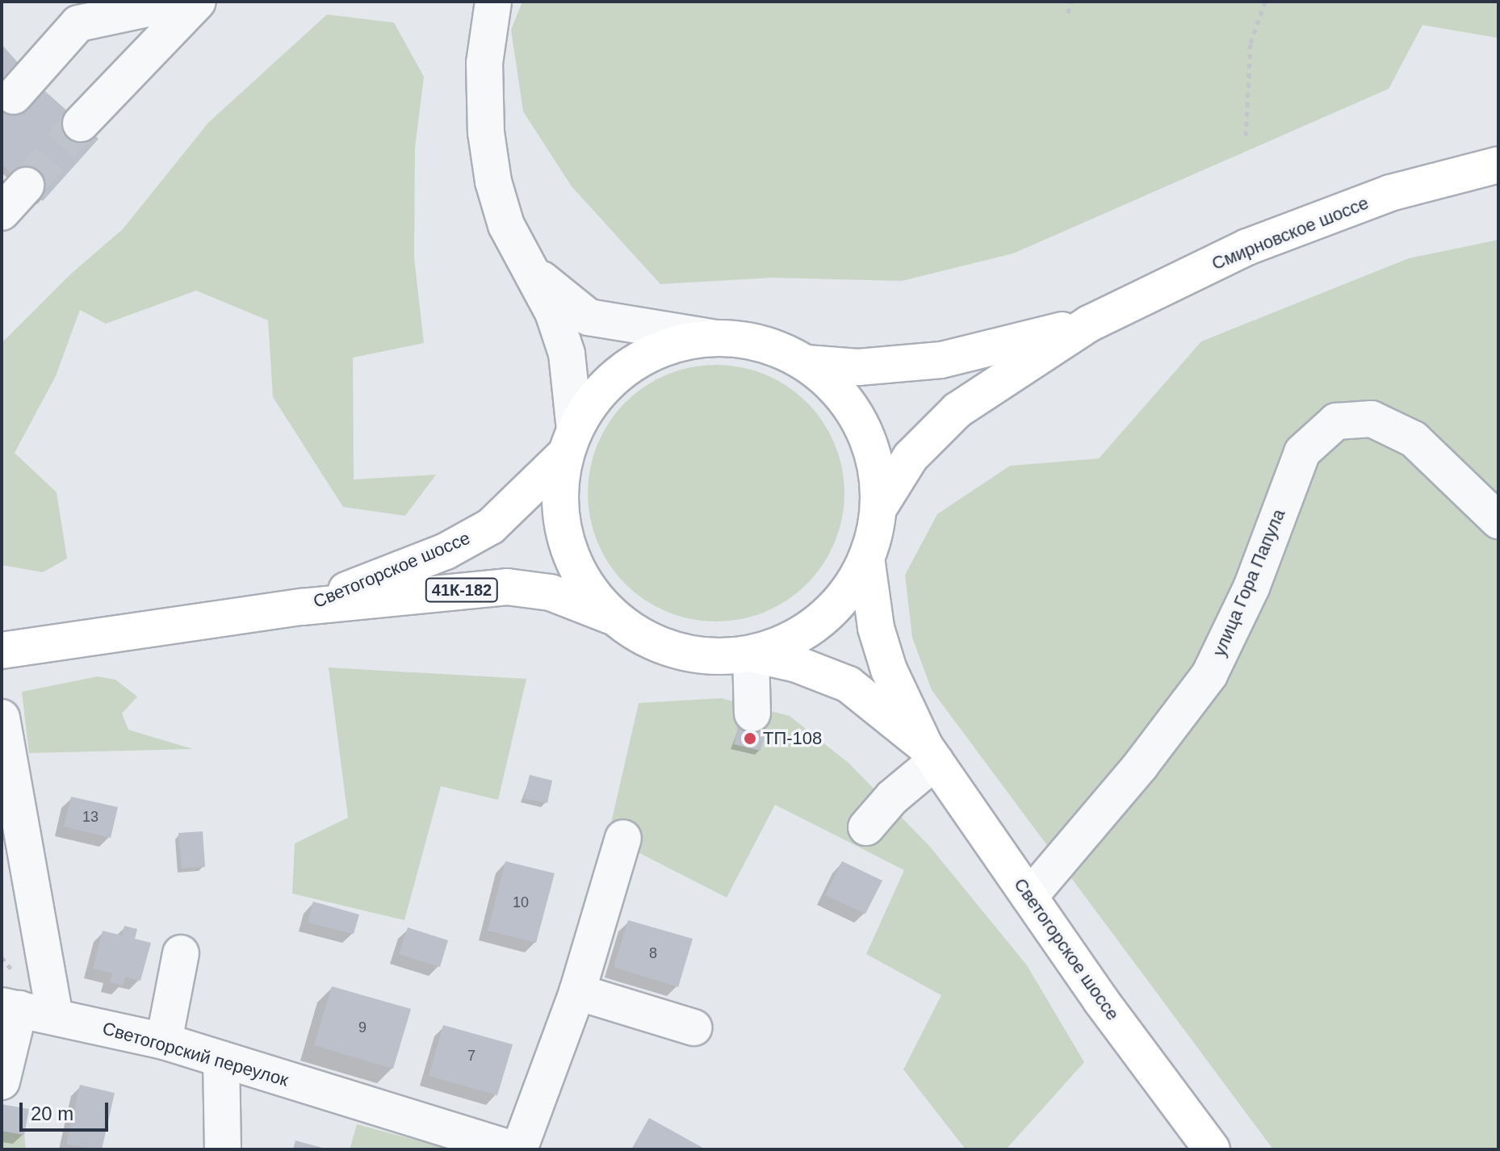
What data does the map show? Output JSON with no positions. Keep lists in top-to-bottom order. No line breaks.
{"streets":{"main road":["Смирновское шоссе","Светогорское шоссе","41К-182"],"street":["улица Гора Папула","Светогорский переулок"]},"crossings":[["Светогорское шоссе","улица Гора Папула"]],"places":["ТП-108"],"house_numbers":["13","10","8","9","7"],"scale_bar":"20 m"}
